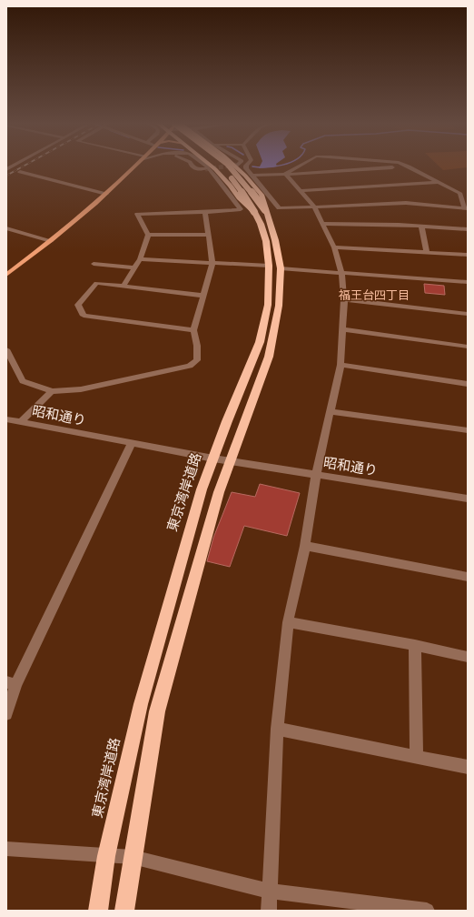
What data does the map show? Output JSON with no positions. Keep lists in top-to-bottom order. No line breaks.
{"streets":{"highway":["東京湾岸道路"],"street":["昭和通り"]},"crossings":[["昭和通り","東京湾岸道路"]],"districts":["福王台四丁目"]}
